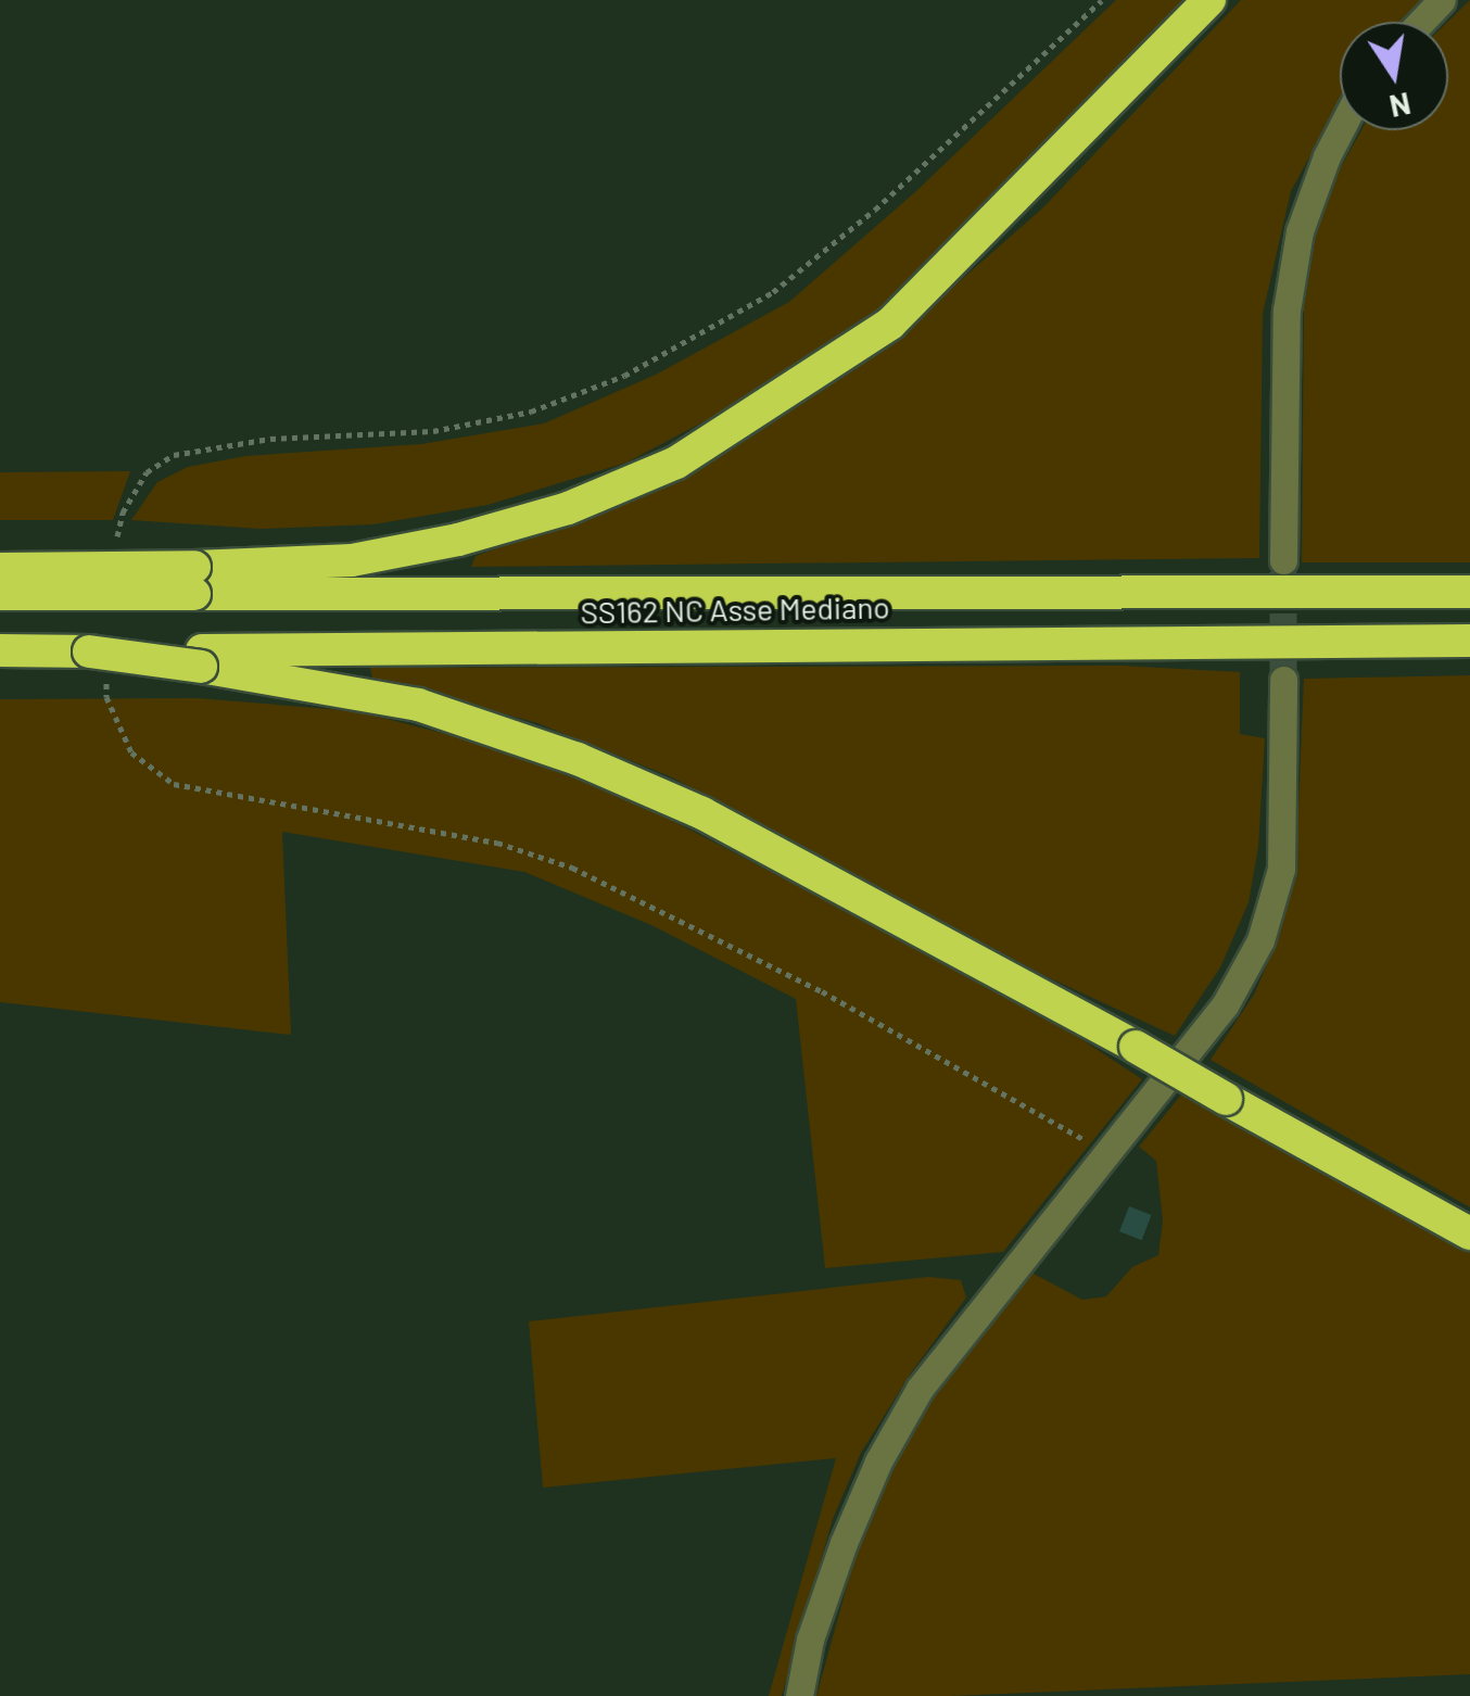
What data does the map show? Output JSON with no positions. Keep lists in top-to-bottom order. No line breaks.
{"streets":{"highway":["SS162 NC Asse Mediano"]},"north":"bottom"}
